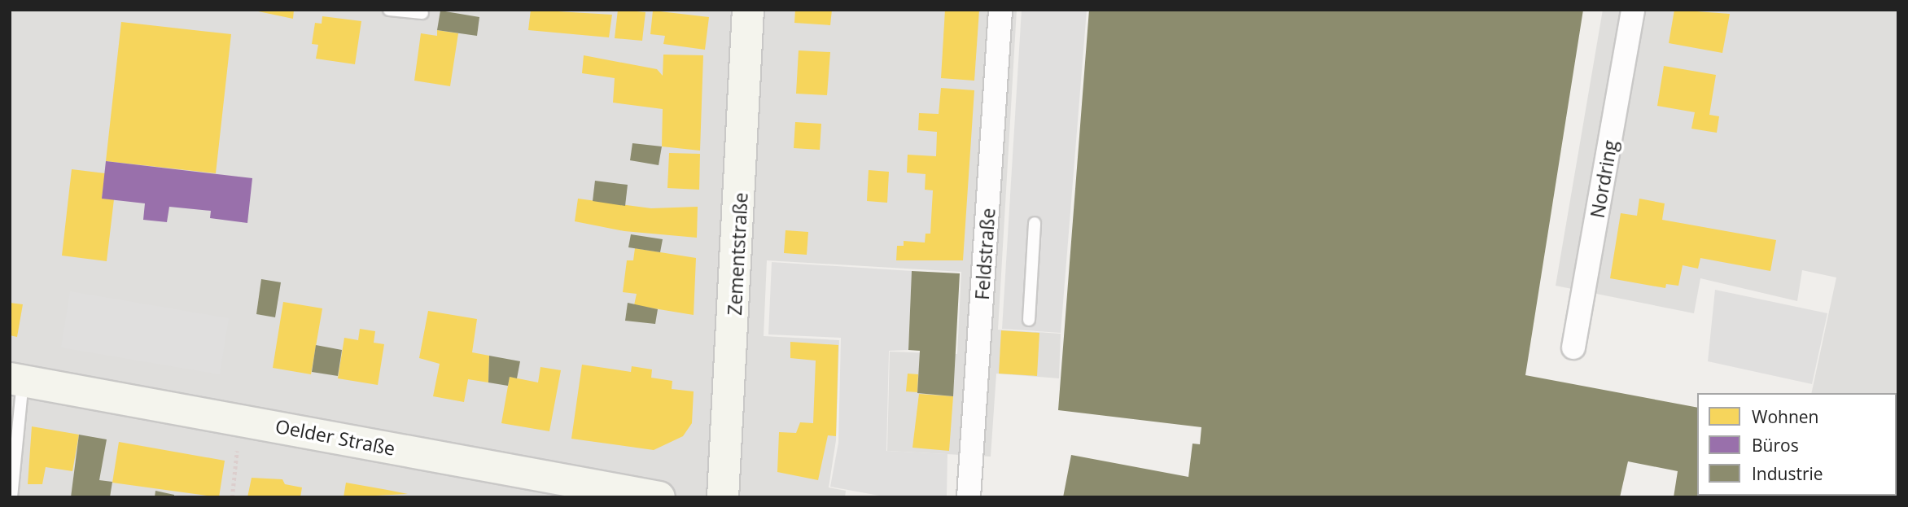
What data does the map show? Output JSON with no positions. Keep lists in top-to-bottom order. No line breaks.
{"streets":{"street":["Nordring","Zementstraße","Feldstraße","Oelder Straße"]},"legend":["Wohnen","Büros","Industrie"]}
